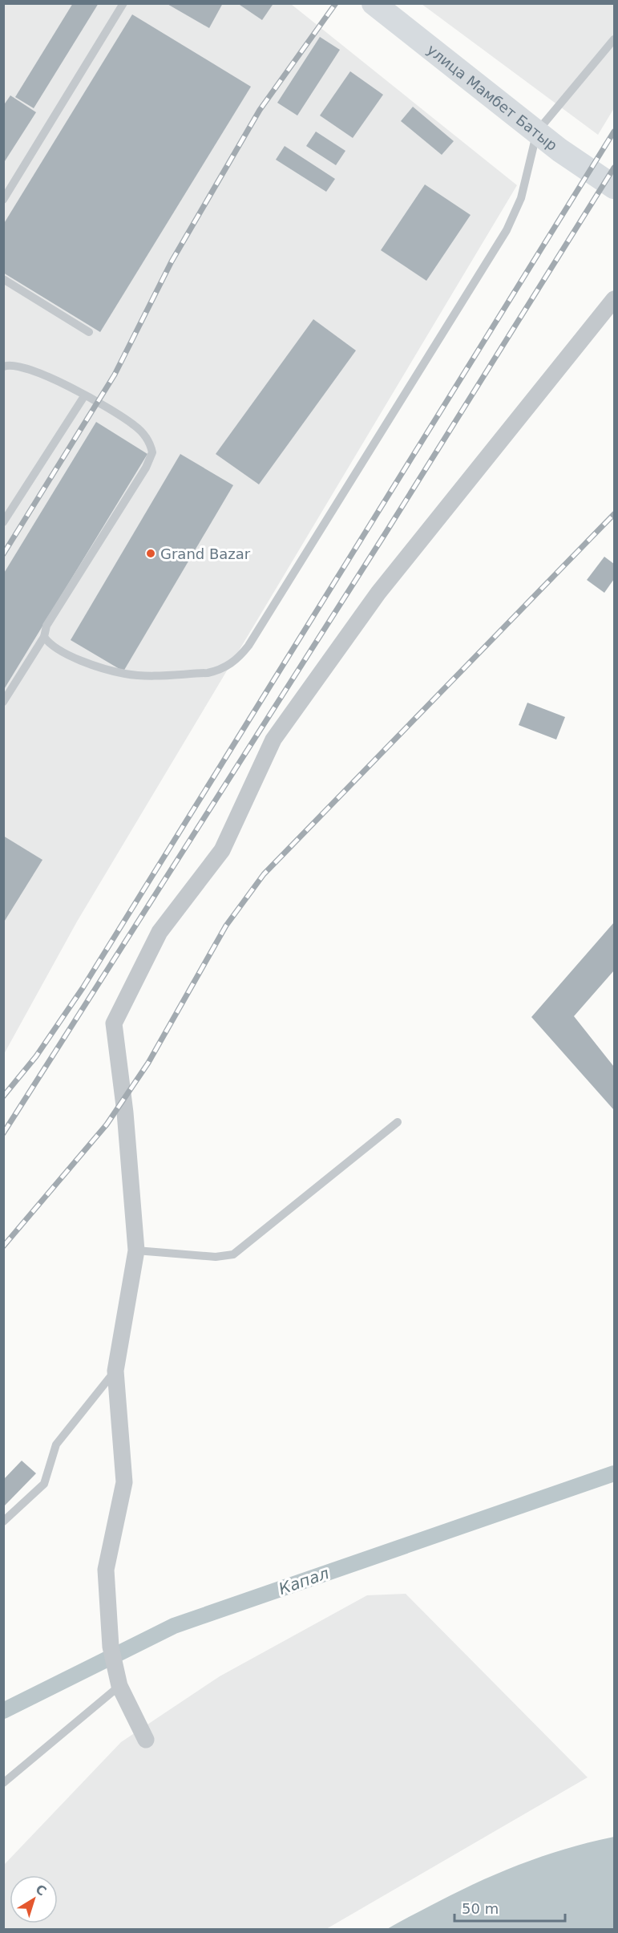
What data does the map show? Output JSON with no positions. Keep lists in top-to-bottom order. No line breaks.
{"streets":{"main road":["улица Мамбет Батыр"]},"water":["Капал"],"places":["Grand Bazar"],"scale_bar":"50 m","north":"top right"}
